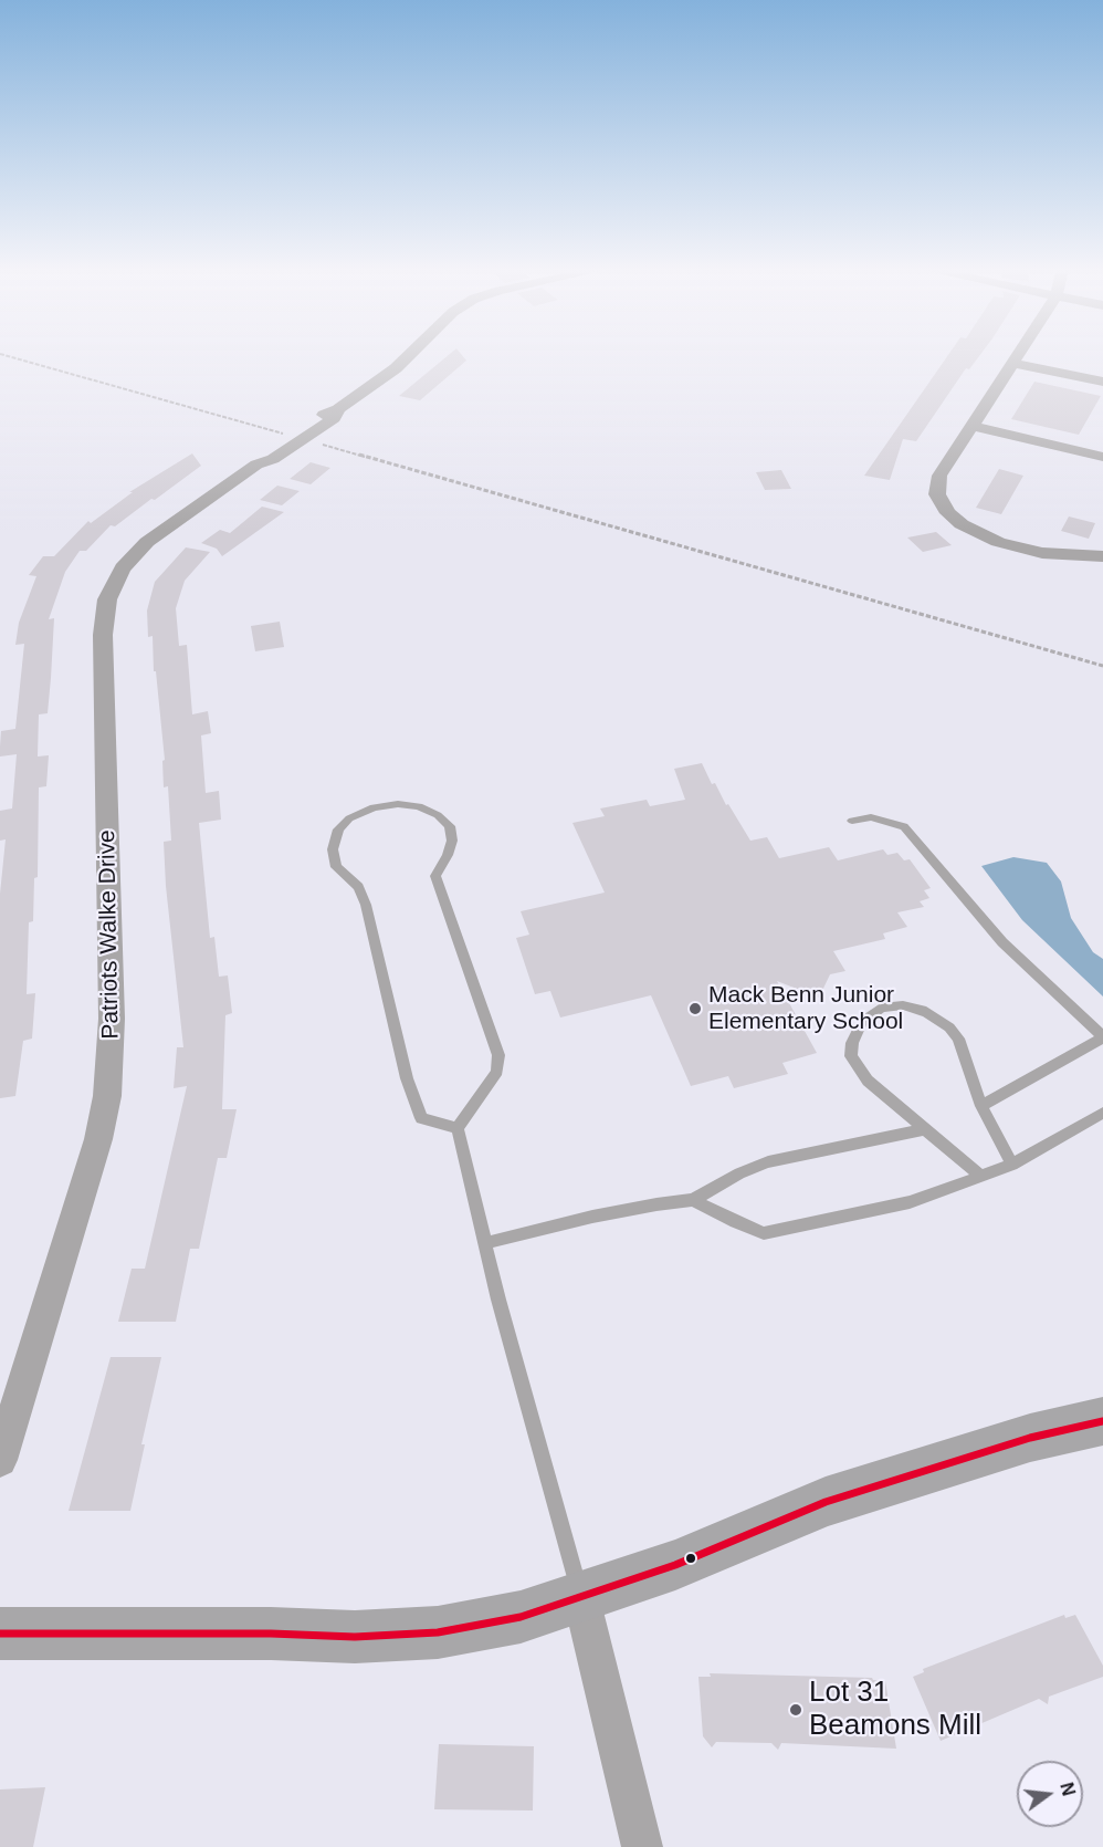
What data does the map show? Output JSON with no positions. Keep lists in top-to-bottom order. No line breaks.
{"streets":{"street":["Patriots Walke Drive"]},"places":["Mack Benn Junior Elementary School","Lot 31 Beamons Mill"],"north":"right"}
